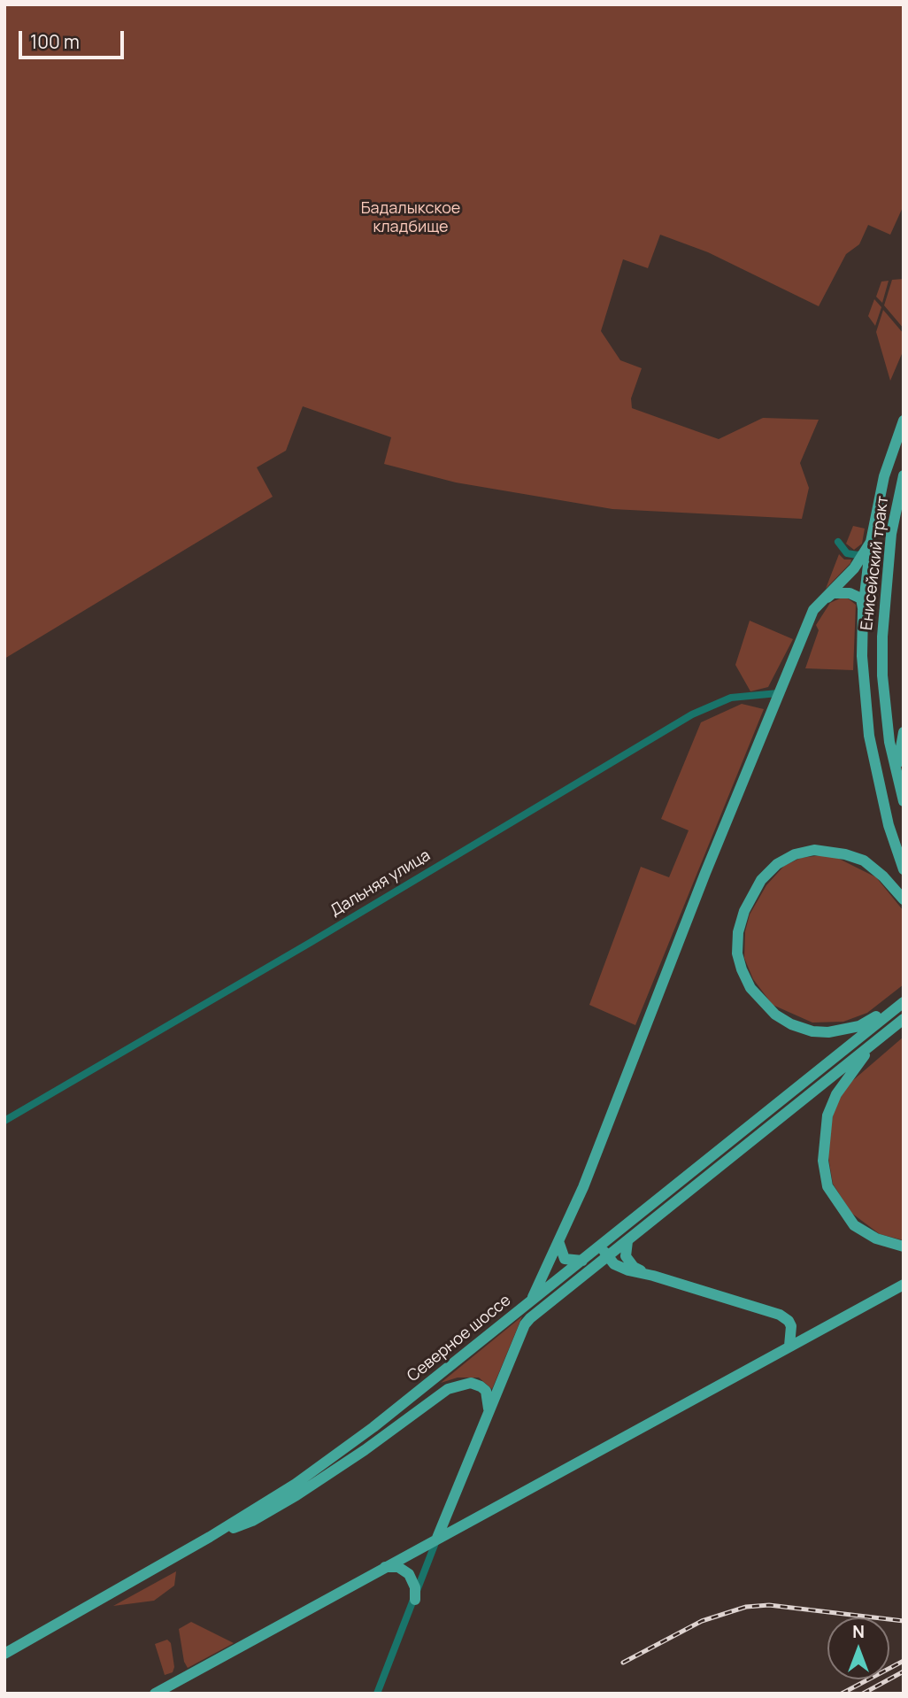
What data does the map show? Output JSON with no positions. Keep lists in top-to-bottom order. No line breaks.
{"streets":{"main road":["Енисейский тракт","Северное шоссе"],"street":["Дальняя улица"]},"parks":["Бадалыкское кладбище"],"scale_bar":"100 m","north":"top"}
